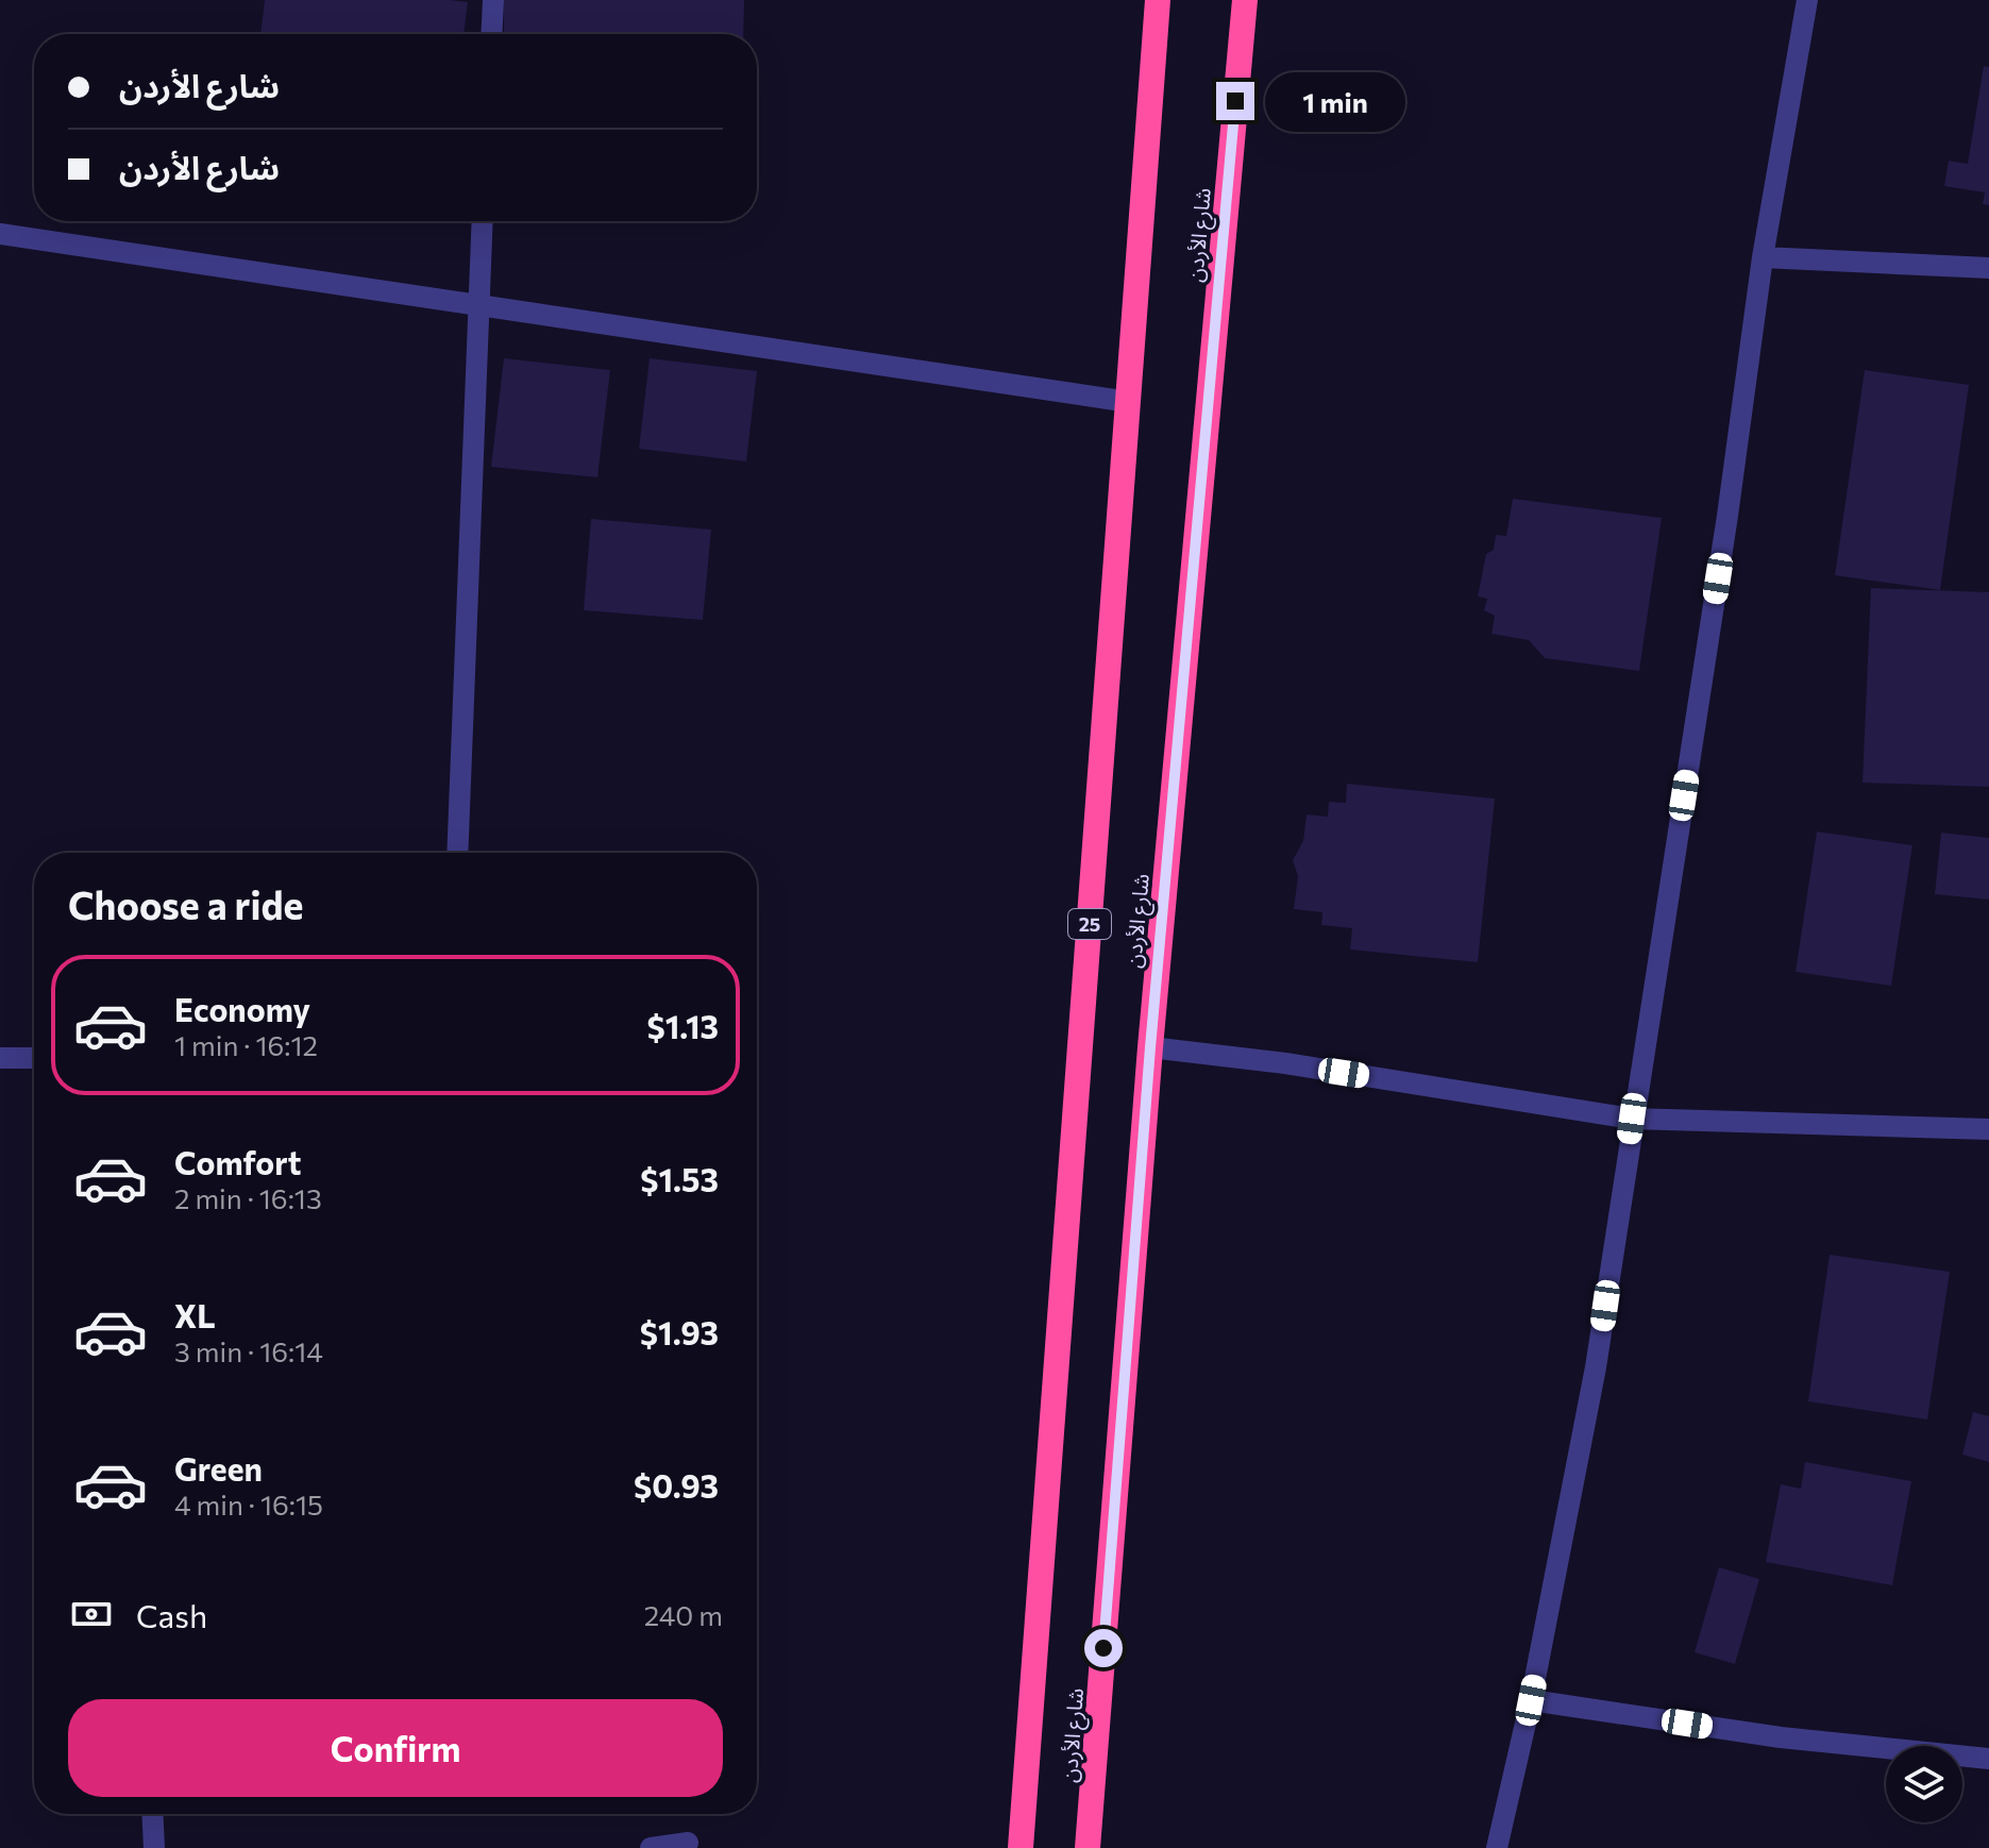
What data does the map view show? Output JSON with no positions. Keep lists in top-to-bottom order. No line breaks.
{"streets":{"highway":["شارع الأردن","25"]},"page":{"banner":["شارع الأردن","شارع الأردن"],"bubble":"1 min","heading":"Choose a ride","list":[{"name":"Economy","note":"1 min · 16:12","value":"$1.13"},{"name":"Comfort","note":"2 min · 16:13","value":"$1.53"},{"name":"XL","note":"3 min · 16:14","value":"$1.93"},{"name":"Green","note":"4 min · 16:15","value":"$0.93"}],"pay":["Cash","240 m"],"buttons":"Confirm"}}
